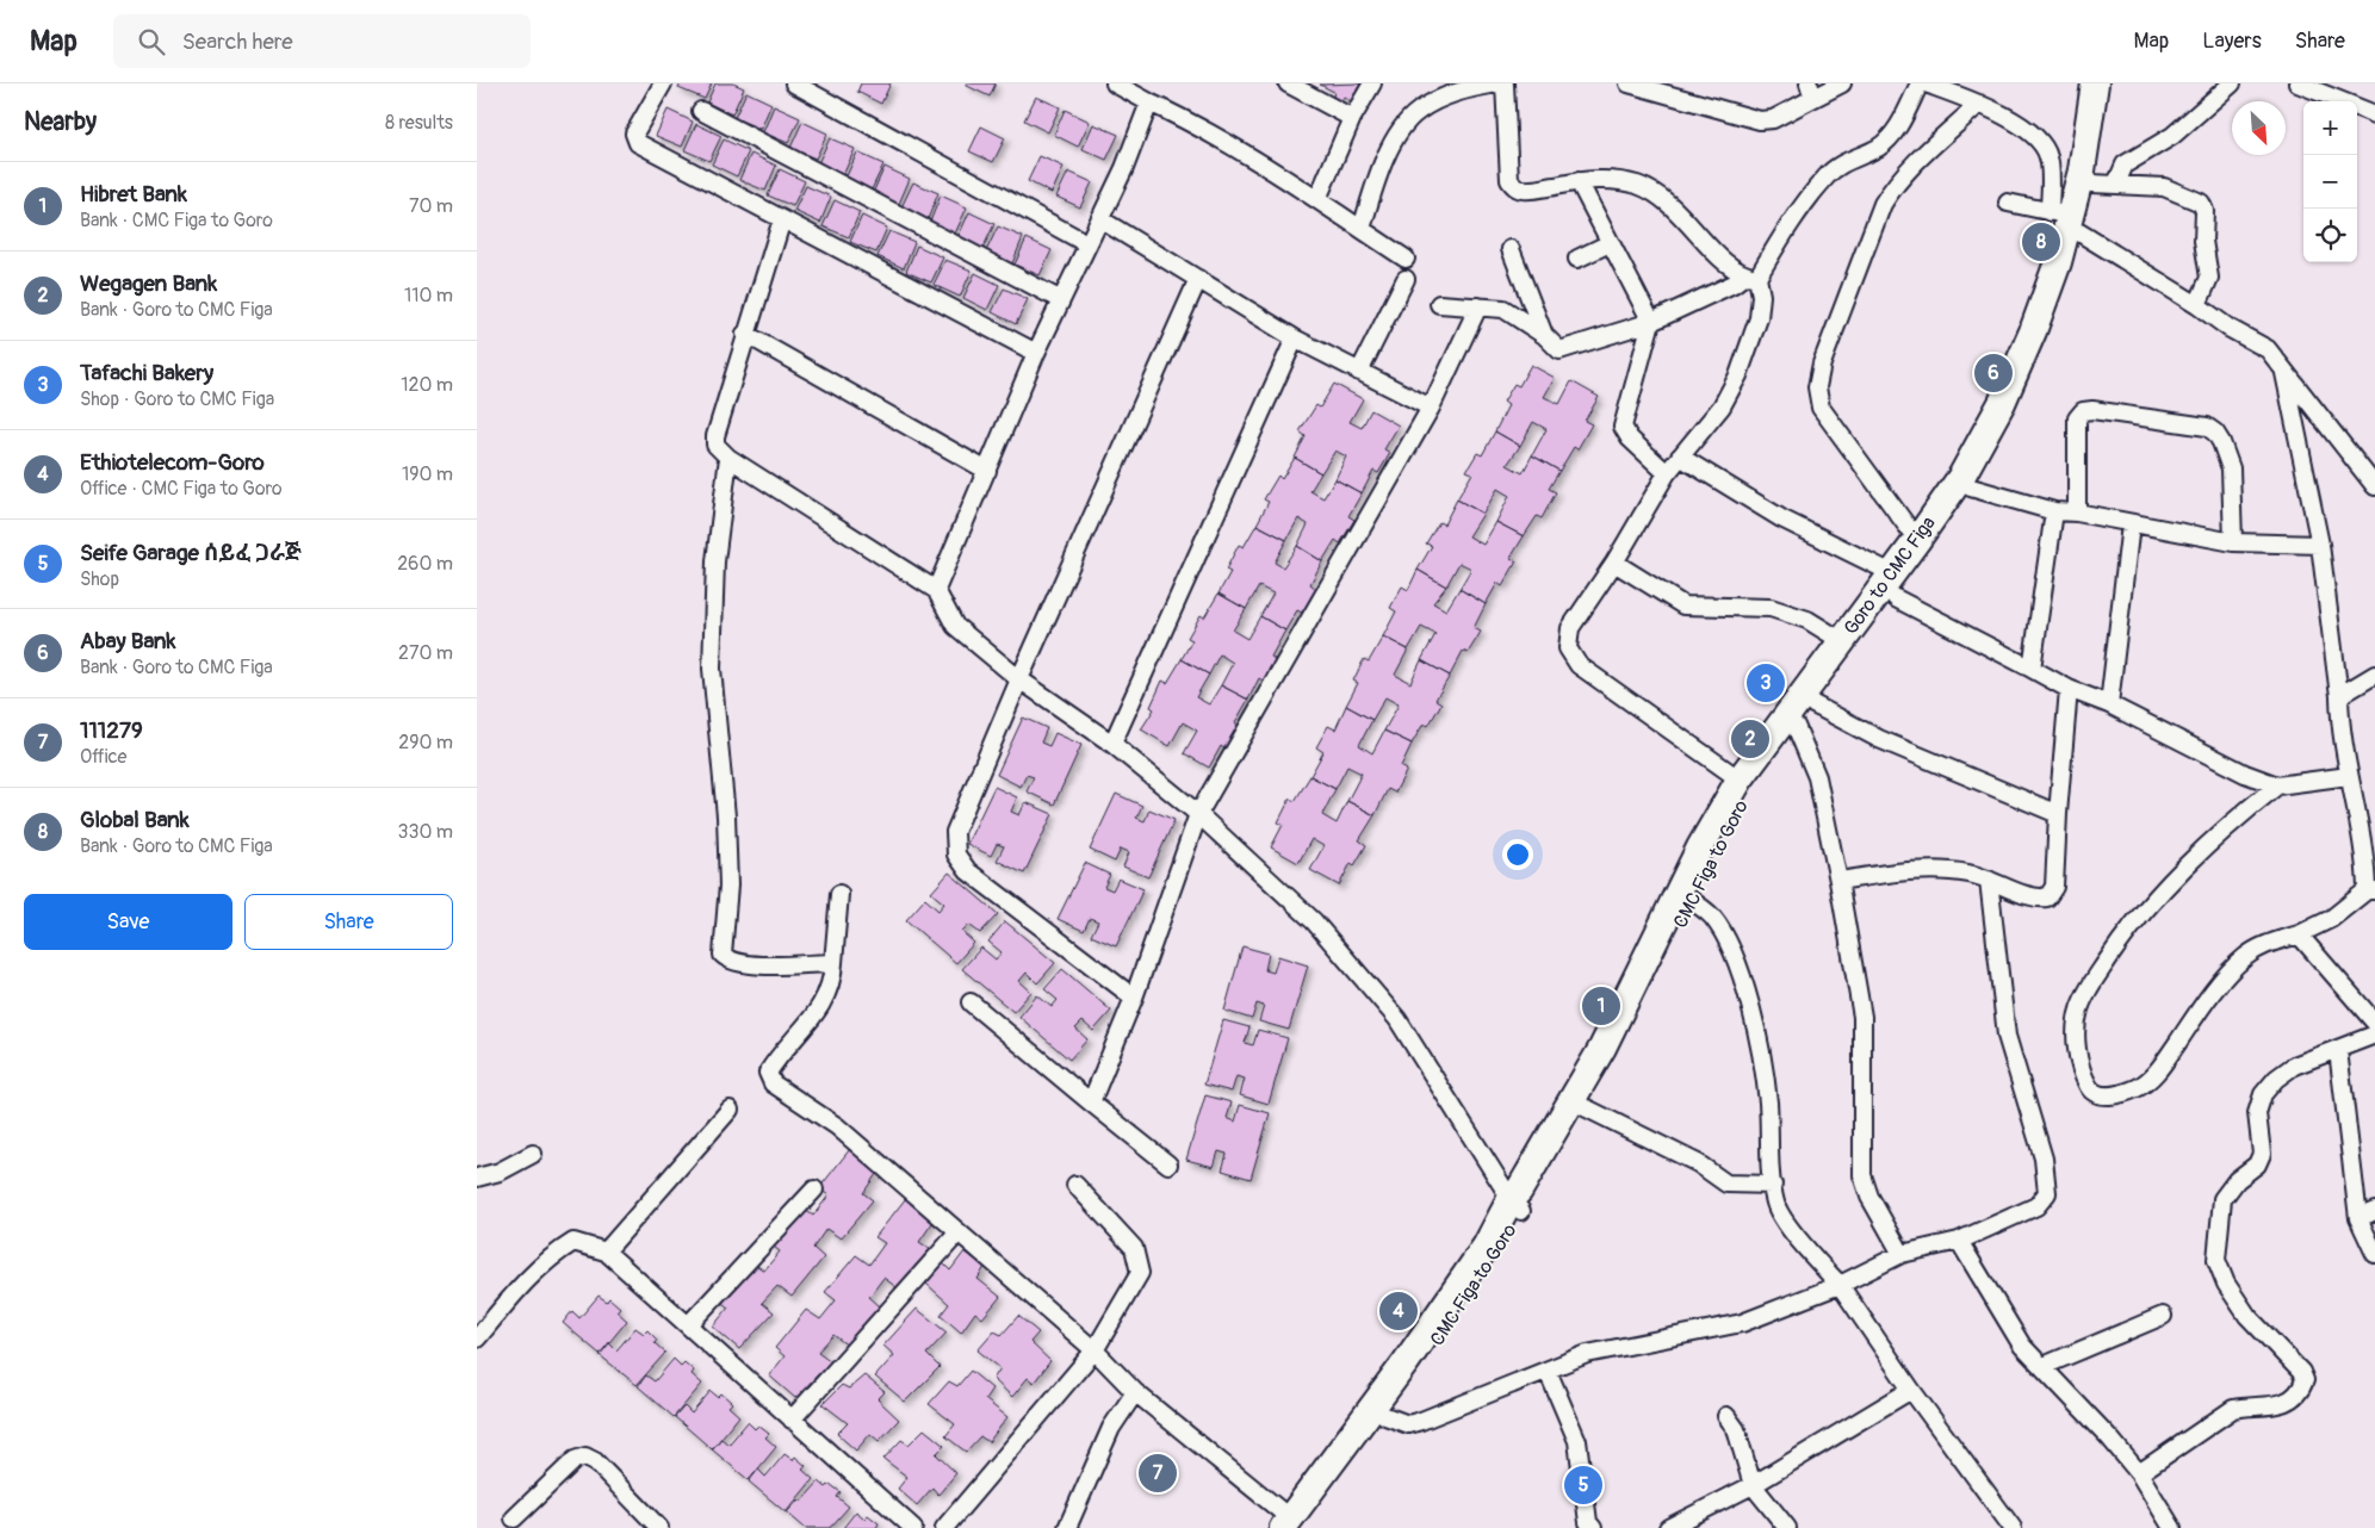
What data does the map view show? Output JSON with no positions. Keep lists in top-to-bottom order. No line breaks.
{"streets":{"main road":["Goro to CMC Figa","CMC Figa to Goro"]},"crossings":[["Goro to CMC Figa","CMC Figa to Goro"]],"north":"bottom right","page":{"header":"Map","search":"Search here","nav":["Map","Layers","Share"],"heading":["Nearby","8 results"],"map_buttons":["+","−"],"list":[{"mark":"1","name":"Hibret Bank","note":"Bank · CMC Figa to Goro","value":"70 m"},{"mark":"2","name":"Wegagen Bank","note":"Bank · Goro to CMC Figa","value":"110 m"},{"mark":"3","name":"Tafachi Bakery","note":"Shop · Goro to CMC Figa","value":"120 m"},{"mark":"4","name":"Ethiotelecom-Goro","note":"Office · CMC Figa to Goro","value":"190 m"},{"mark":"5","name":"Seife Garage ሰይፈ ጋራጅ","note":"Shop","value":"260 m"},{"mark":"6","name":"Abay Bank","note":"Bank · Goro to CMC Figa","value":"270 m"},{"mark":"7","name":"111279","note":"Office","value":"290 m"},{"mark":"8","name":"Global Bank","note":"Bank · Goro to CMC Figa","value":"330 m"}],"pins":["8","6","3","2","1","4","7","5"],"buttons":["Save","Share"]}}
